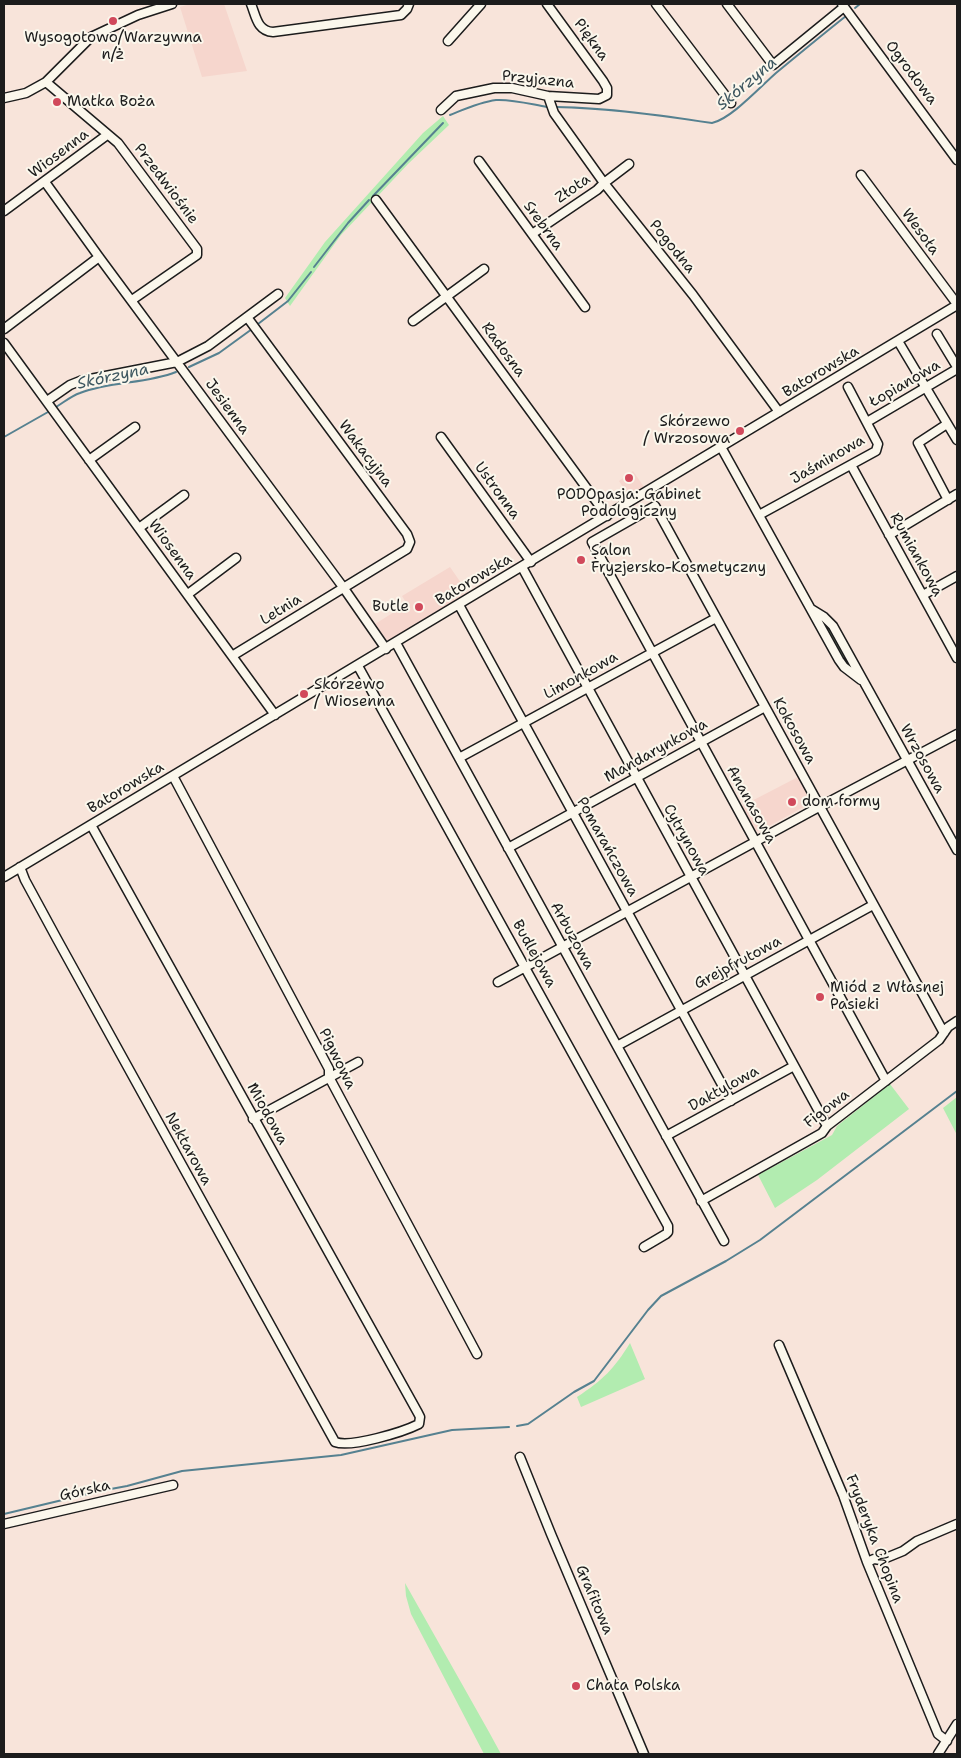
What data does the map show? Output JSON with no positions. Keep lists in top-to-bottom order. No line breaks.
{"streets":{"street":["Piękna","Ogrodowa","Przyjazna","Wiosenna","Przedwiośnie","Złota","Srebrna","Wesoła","Pogodna","Radosna","Batorowska","Łopianowa","Jesienna","Wakacyjna","Jaśminowa","Ustronna","Rumiankowa","Letnia","Limonkowa","Kokosowa","Mandarynkowa","Wrzosowa","Ananasowa","Cytrynowa","Pomarańczowa","Arbuzowa","Budlejowa","Grejpfrutowa","Pigwowa","Daktylowa","Figowa","Miodowa","Nektarowa","Górska","Fryderyka Chopina","Grafitowa"]},"crossings":[["Piękna","Przyjazna"],["Przyjazna","Pogodna"],["Wiosenna","Przedwiośnie"],["Wiosenna","Batorowska"],["Wiosenna","Jesienna"],["Wiosenna","Letnia"],["Przedwiośnie","Jesienna"],["Złota","Srebrna"],["Złota","Pogodna"],["Wesoła","Batorowska"],["Pogodna","Batorowska"],["Radosna","Batorowska"],["Batorowska","Jesienna"],["Batorowska","Ustronna"],["Batorowska","Wrzosowa"],["Batorowska","Cytrynowa"],["Batorowska","Pomarańczowa"],["Batorowska","Arbuzowa"],["Batorowska","Budlejowa"],["Batorowska","Pigwowa"],["Batorowska","Miodowa"],["Batorowska","Nektarowa"],["Łopianowa","Jaśminowa"],["Jesienna","Wakacyjna"],["Jesienna","Letnia"],["Wakacyjna","Letnia"],["Jaśminowa","Rumiankowa"],["Jaśminowa","Wrzosowa"],["Limonkowa","Kokosowa"],["Limonkowa","Ananasowa"],["Limonkowa","Cytrynowa"],["Limonkowa","Pomarańczowa"],["Limonkowa","Arbuzowa"],["Kokosowa","Mandarynkowa"],["Kokosowa","Ananasowa"],["Kokosowa","Grejpfrutowa"],["Kokosowa","Figowa"],["Mandarynkowa","Ananasowa"],["Mandarynkowa","Cytrynowa"],["Mandarynkowa","Pomarańczowa"],["Mandarynkowa","Arbuzowa"],["Ananasowa","Grejpfrutowa"],["Ananasowa","Figowa"],["Cytrynowa","Grejpfrutowa"],["Cytrynowa","Daktylowa"],["Cytrynowa","Figowa"],["Pomarańczowa","Grejpfrutowa"],["Pomarańczowa","Daktylowa"],["Arbuzowa","Grejpfrutowa"],["Arbuzowa","Daktylowa"],["Arbuzowa","Figowa"],["Miodowa","Nektarowa"]],"water":["Skórzyna"],"places":["Wysogotowo/Warzywna n/ż","Matka Boża","Skórzewo / Wrzosowa","PODOpasja: Gabinet Podologiczny","Salon Fryzjersko-Kosmetyczny","Butle","Skórzewo / Wiosenna","dom formy","Miód z Własnej Pasieki","Chata Polska"]}
